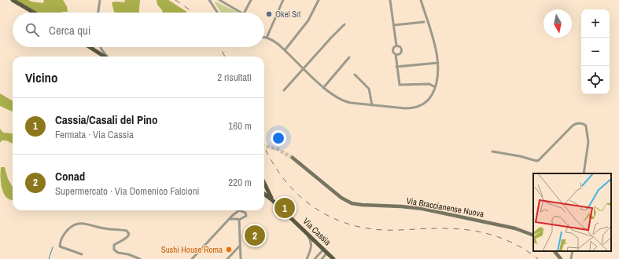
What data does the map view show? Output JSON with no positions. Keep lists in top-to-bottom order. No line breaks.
{"streets":{"main road":["Via Braccianense Nuova","Via Cassia"]},"places":["Okel Srl","Sushi House Roma"],"north":"bottom","page":{"map_buttons":["+","−"],"search":"Cerca qui","heading":["Vicino","2 risultati"],"list":[{"mark":"1","name":"Cassia/Casali del Pino","note":"Fermata · Via Cassia","value":"160 m"},{"mark":"2","name":"Conad","note":"Supermercato · Via Domenico Falcioni","value":"220 m"}],"pins":["1","2"]}}
